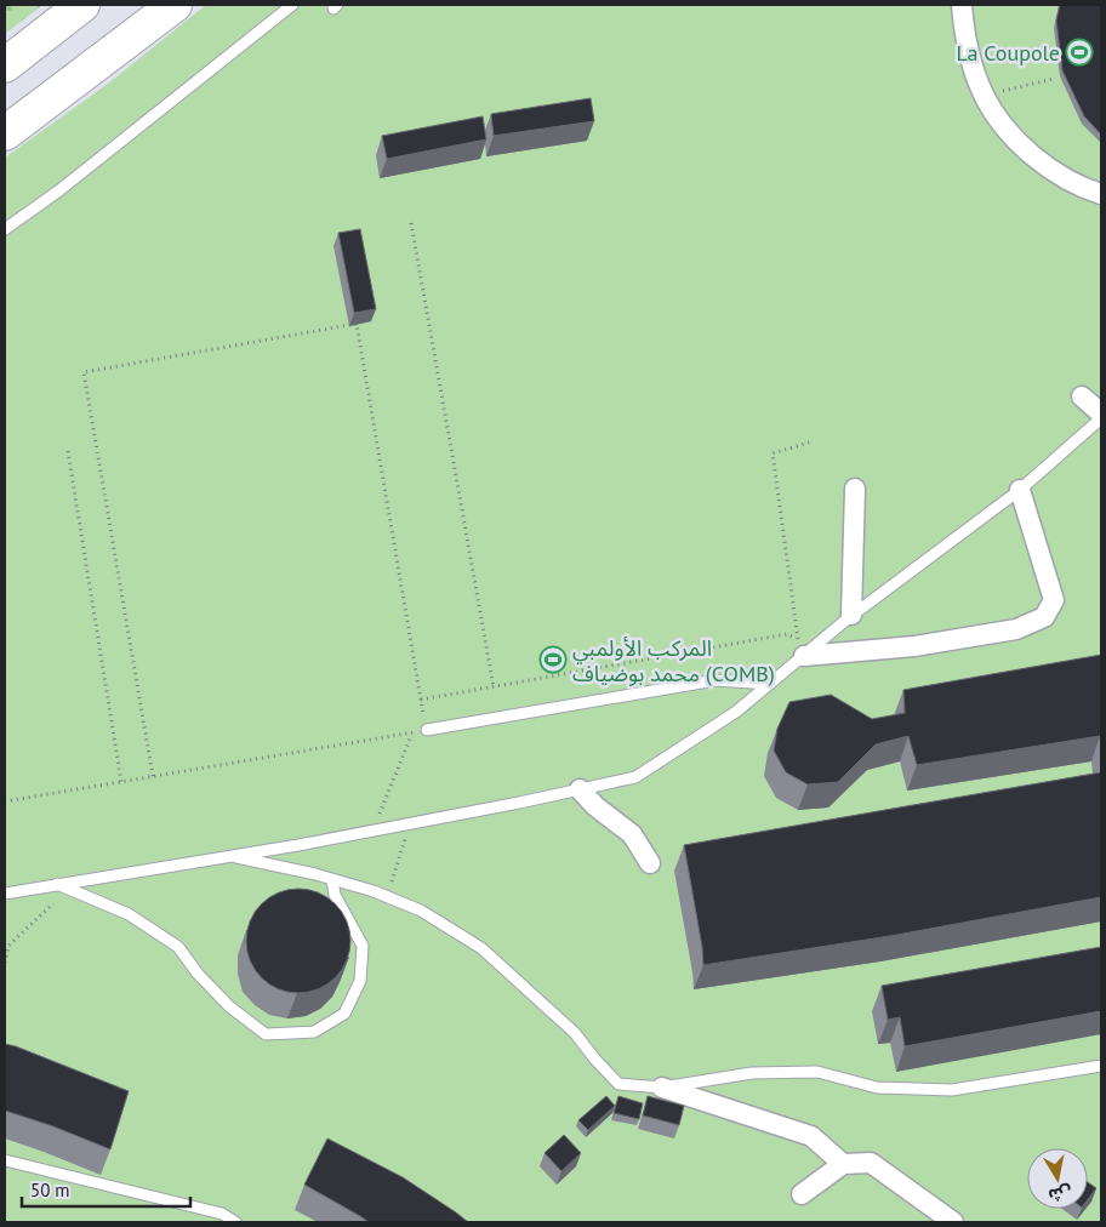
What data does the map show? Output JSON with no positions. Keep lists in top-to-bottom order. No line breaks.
{"places":{"sports":["La Coupole","المركب الأولمبي محمد بوضياف (COMB)"]},"scale_bar":"50 m","north":"bottom"}
